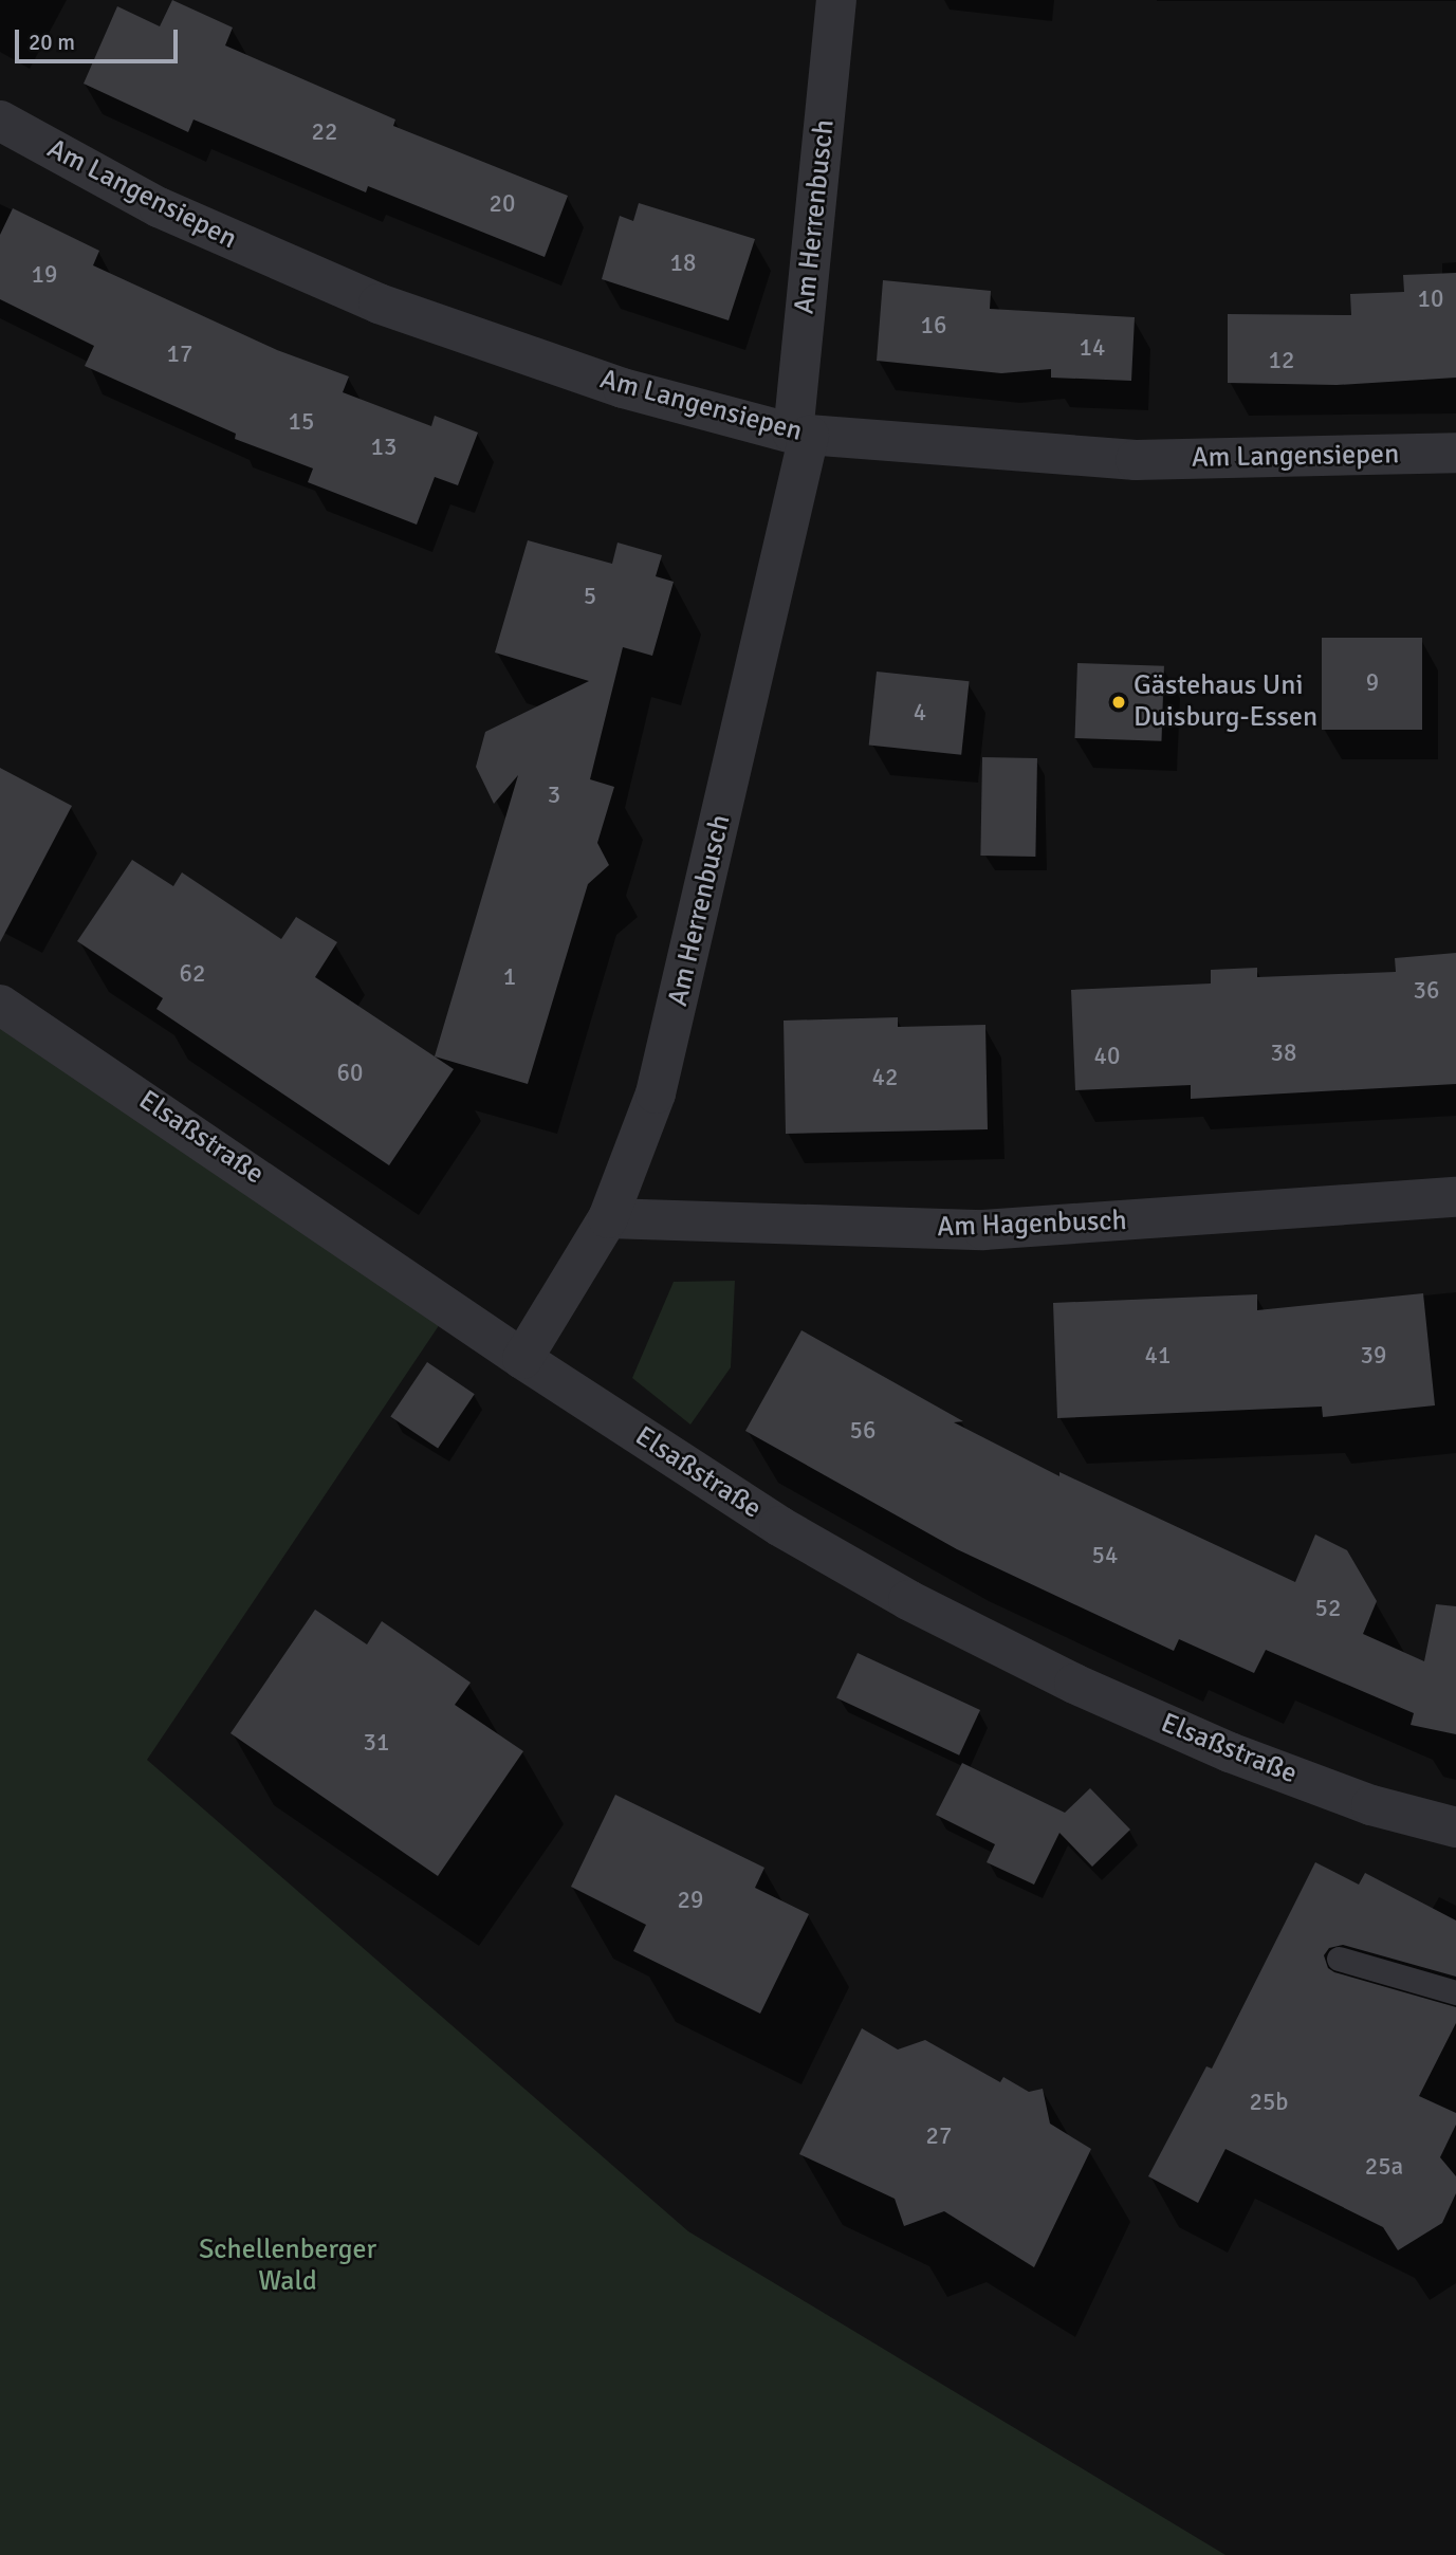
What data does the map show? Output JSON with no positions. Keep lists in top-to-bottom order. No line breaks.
{"streets":{"street":["Am Langensiepen","Am Herrenbusch","Elsaßstraße","Am Hagenbusch"]},"crossings":[["Am Langensiepen","Am Herrenbusch"],["Am Herrenbusch","Elsaßstraße"],["Am Herrenbusch","Am Hagenbusch"]],"parks":["Schellenberger Wald"],"places":["Gästehaus Uni Duisburg-Essen"],"house_numbers":["22","20","18","19","10","16","14","17","12","15","13","5","9","4","3","62","1","36","38","40","60","42","41","39","56","54","52","31","29","25b","27","25a"],"scale_bar":"20 m"}
